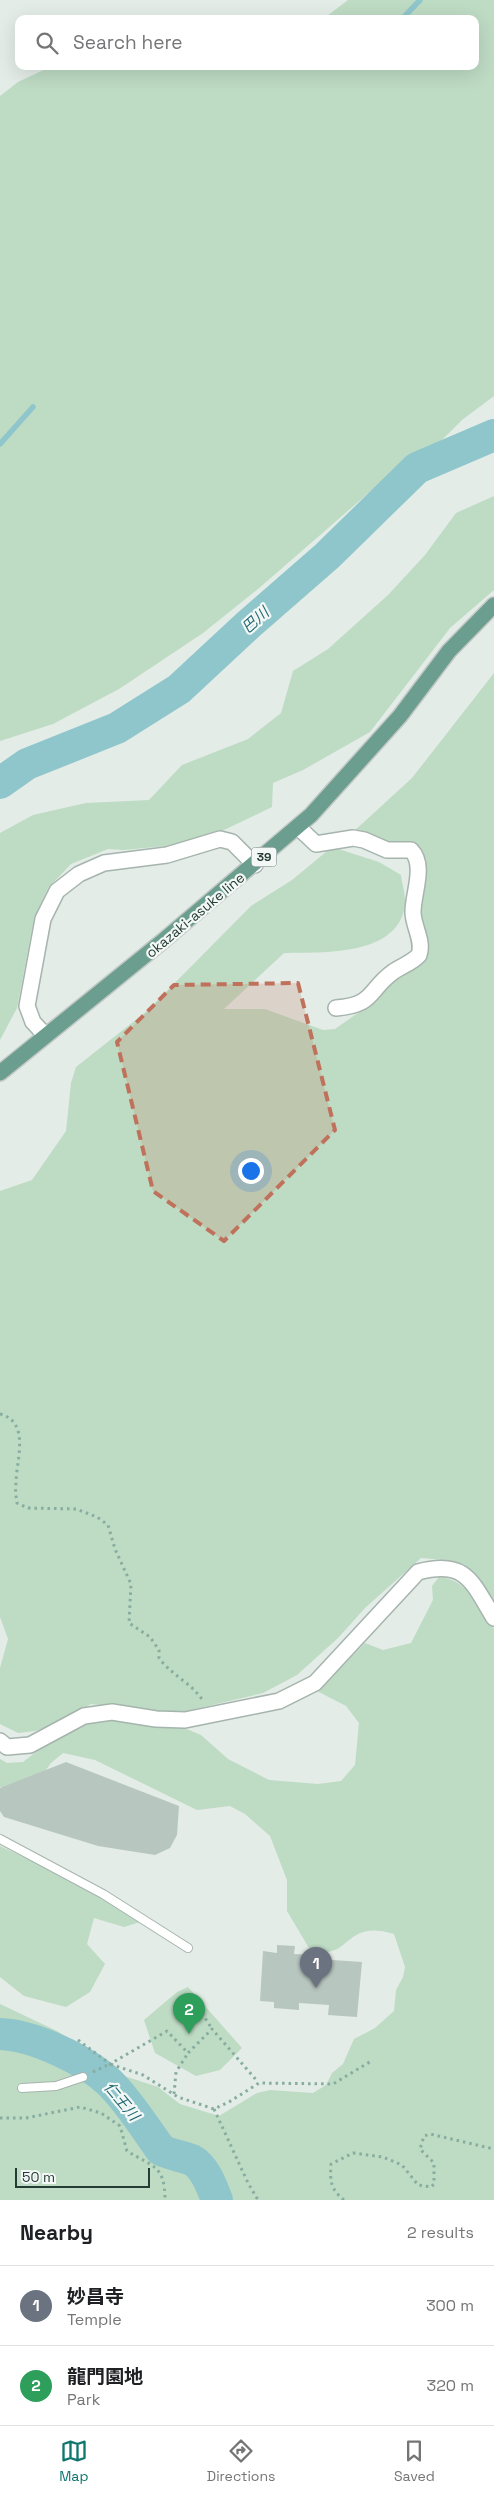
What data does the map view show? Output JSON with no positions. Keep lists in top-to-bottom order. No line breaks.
{"streets":{"main road":["39","okazaki-asuke line"]},"water":["巴川","仁王川"],"scale_bar":"50 m","page":{"search":"Search here","pins":["1","2"],"scale":"50 m","heading":["Nearby","2 results"],"list":[{"mark":"1","name":"妙昌寺","note":"Temple","value":"300 m"},{"mark":"2","name":"龍門園地","note":"Park","value":"320 m"}],"nav":["Map","Directions","Saved"]}}
